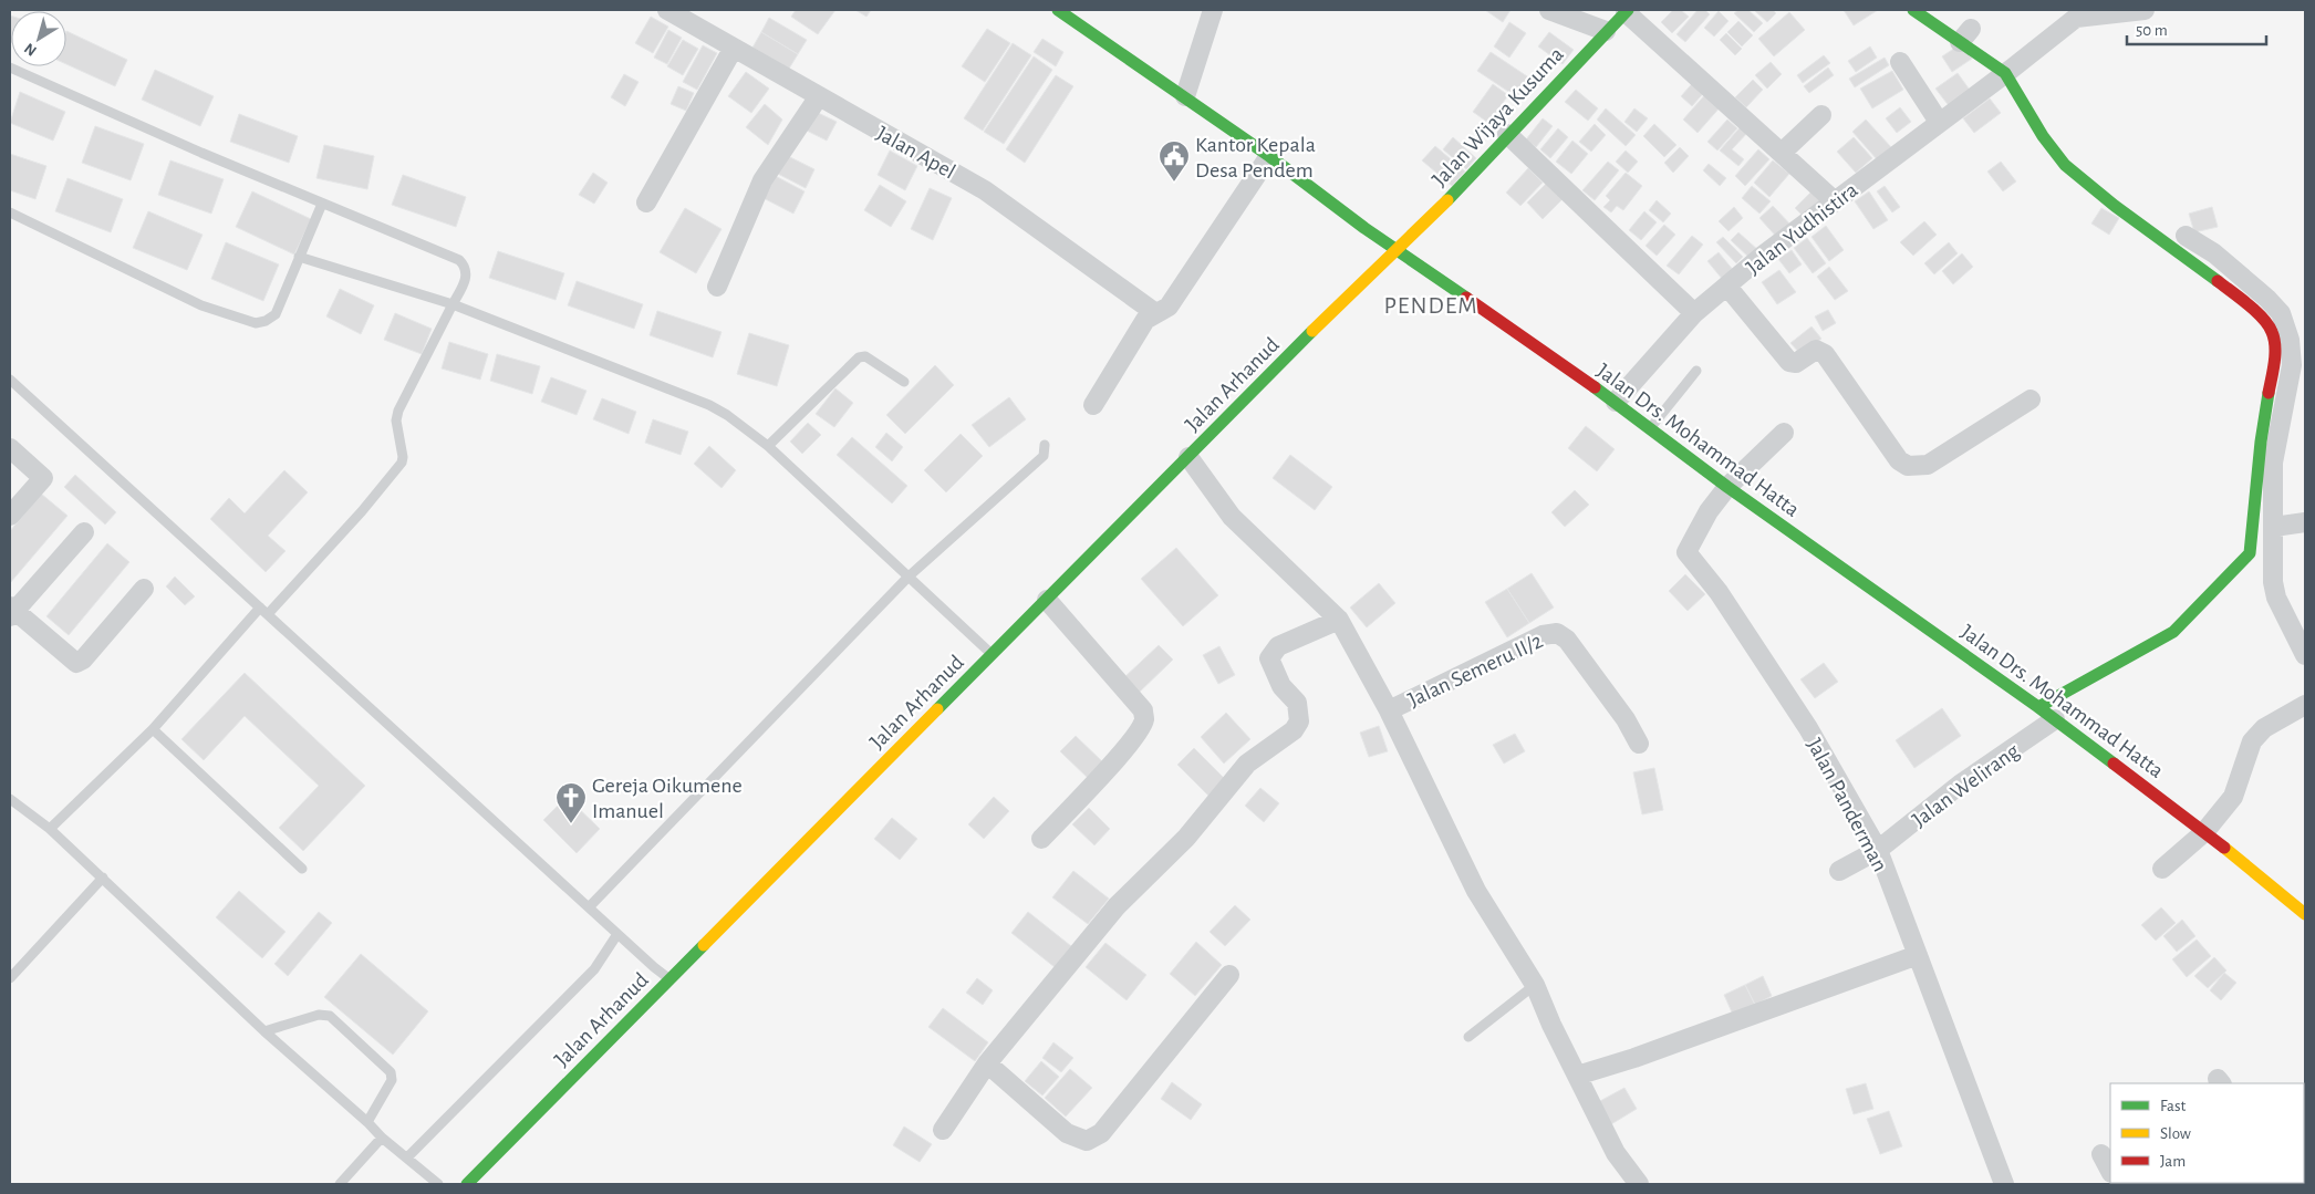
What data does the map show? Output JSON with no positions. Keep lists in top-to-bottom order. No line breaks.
{"streets":{"street":["Jalan Wijaya Kusuma","Jalan Apel","Jalan Yudhistira","Jalan Arhanud","Jalan Drs. Mohammad Hatta","Jalan Semeru II/2","Jalan Welirang","Jalan Panderman"]},"crossings":[["Jalan Wijaya Kusuma","Jalan Arhanud"],["Jalan Wijaya Kusuma","Jalan Drs. Mohammad Hatta"],["Jalan Yudhistira","Jalan Drs. Mohammad Hatta"],["Jalan Arhanud","Jalan Drs. Mohammad Hatta"],["Jalan Drs. Mohammad Hatta","Jalan Welirang"],["Jalan Drs. Mohammad Hatta","Jalan Panderman"],["Jalan Welirang","Jalan Panderman"]],"districts":["PENDEM"],"places":{"public building":["Kantor Kepala Desa Pendem"],"church":["Gereja Oikumene Imanuel"]},"legend":["Fast","Slow","Jam"],"scale_bar":"50 m","north":"bottom left"}
